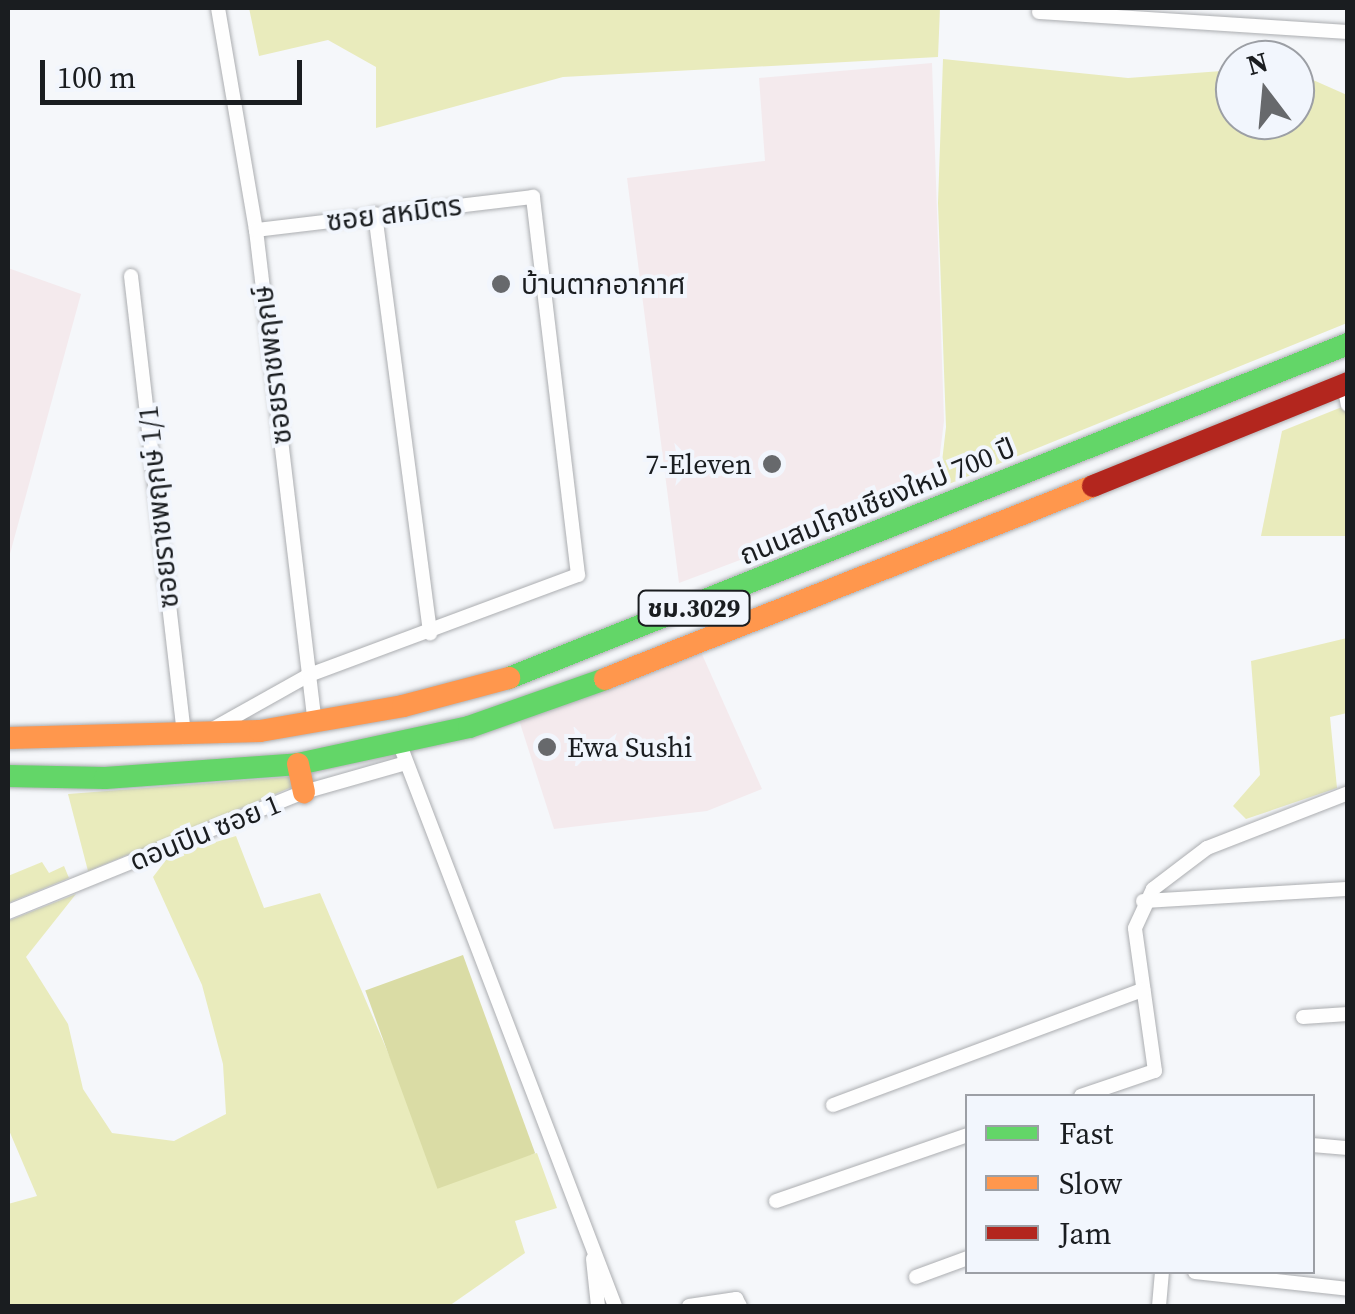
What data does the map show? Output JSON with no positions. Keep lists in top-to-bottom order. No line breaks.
{"streets":{"main road":["ถนนสมโภชเชียงใหม่ 700 ปี","ชม.3029"],"street":["ซอย สหมิตร","ซอยราชพฤกษ์","ซอยราชพฤกษ์ 1/1","ดอนปิน ซอย 1"]},"crossings":[["ซอย สหมิตร","ซอยราชพฤกษ์"],["ซอยราชพฤกษ์","ถนนสมโภชเชียงใหม่ 700 ปี"],["ถนนสมโภชเชียงใหม่ 700 ปี","ซอยราชพฤกษ์ 1/1"],["ชม.3029","ดอนปิน ซอย 1"]],"places":["บ้านตากอากาศ","7-Eleven","Ewa Sushi"],"legend":["Fast","Slow","Jam"],"scale_bar":"100 m","north":"top"}
